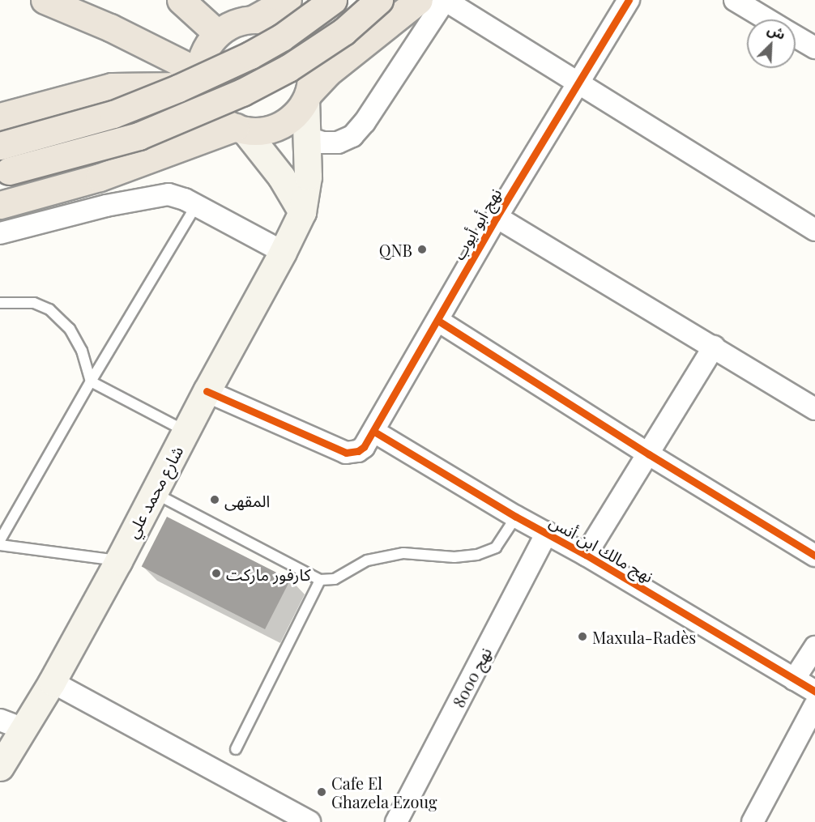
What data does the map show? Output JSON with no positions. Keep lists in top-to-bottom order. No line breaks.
{"streets":{"main road":["شارع محمد علي"],"street":["نهج أبو أيوب","نهج مالك ابن أنس","نهج 8000"]},"crossings":[["نهج أبو أيوب","شارع محمد علي"],["نهج أبو أيوب","نهج مالك ابن أنس"],["نهج مالك ابن أنس","نهج 8000"]],"places":["QNB","المقهى","كارفور ماركت","Maxula-Radès","Cafe El Ghazela Ezoug"],"north":"top right"}
